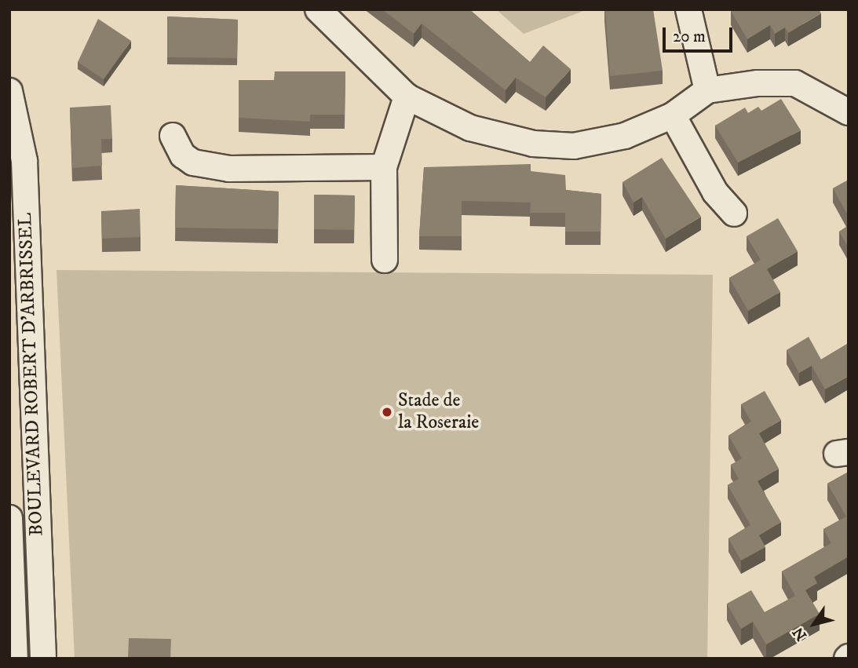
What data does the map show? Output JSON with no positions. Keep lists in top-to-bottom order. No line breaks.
{"streets":{"street":["BOULEVARD ROBERT D'ARBRISSEL"]},"places":["Stade de la Roseraie"],"scale_bar":"20 m","north":"bottom left"}
